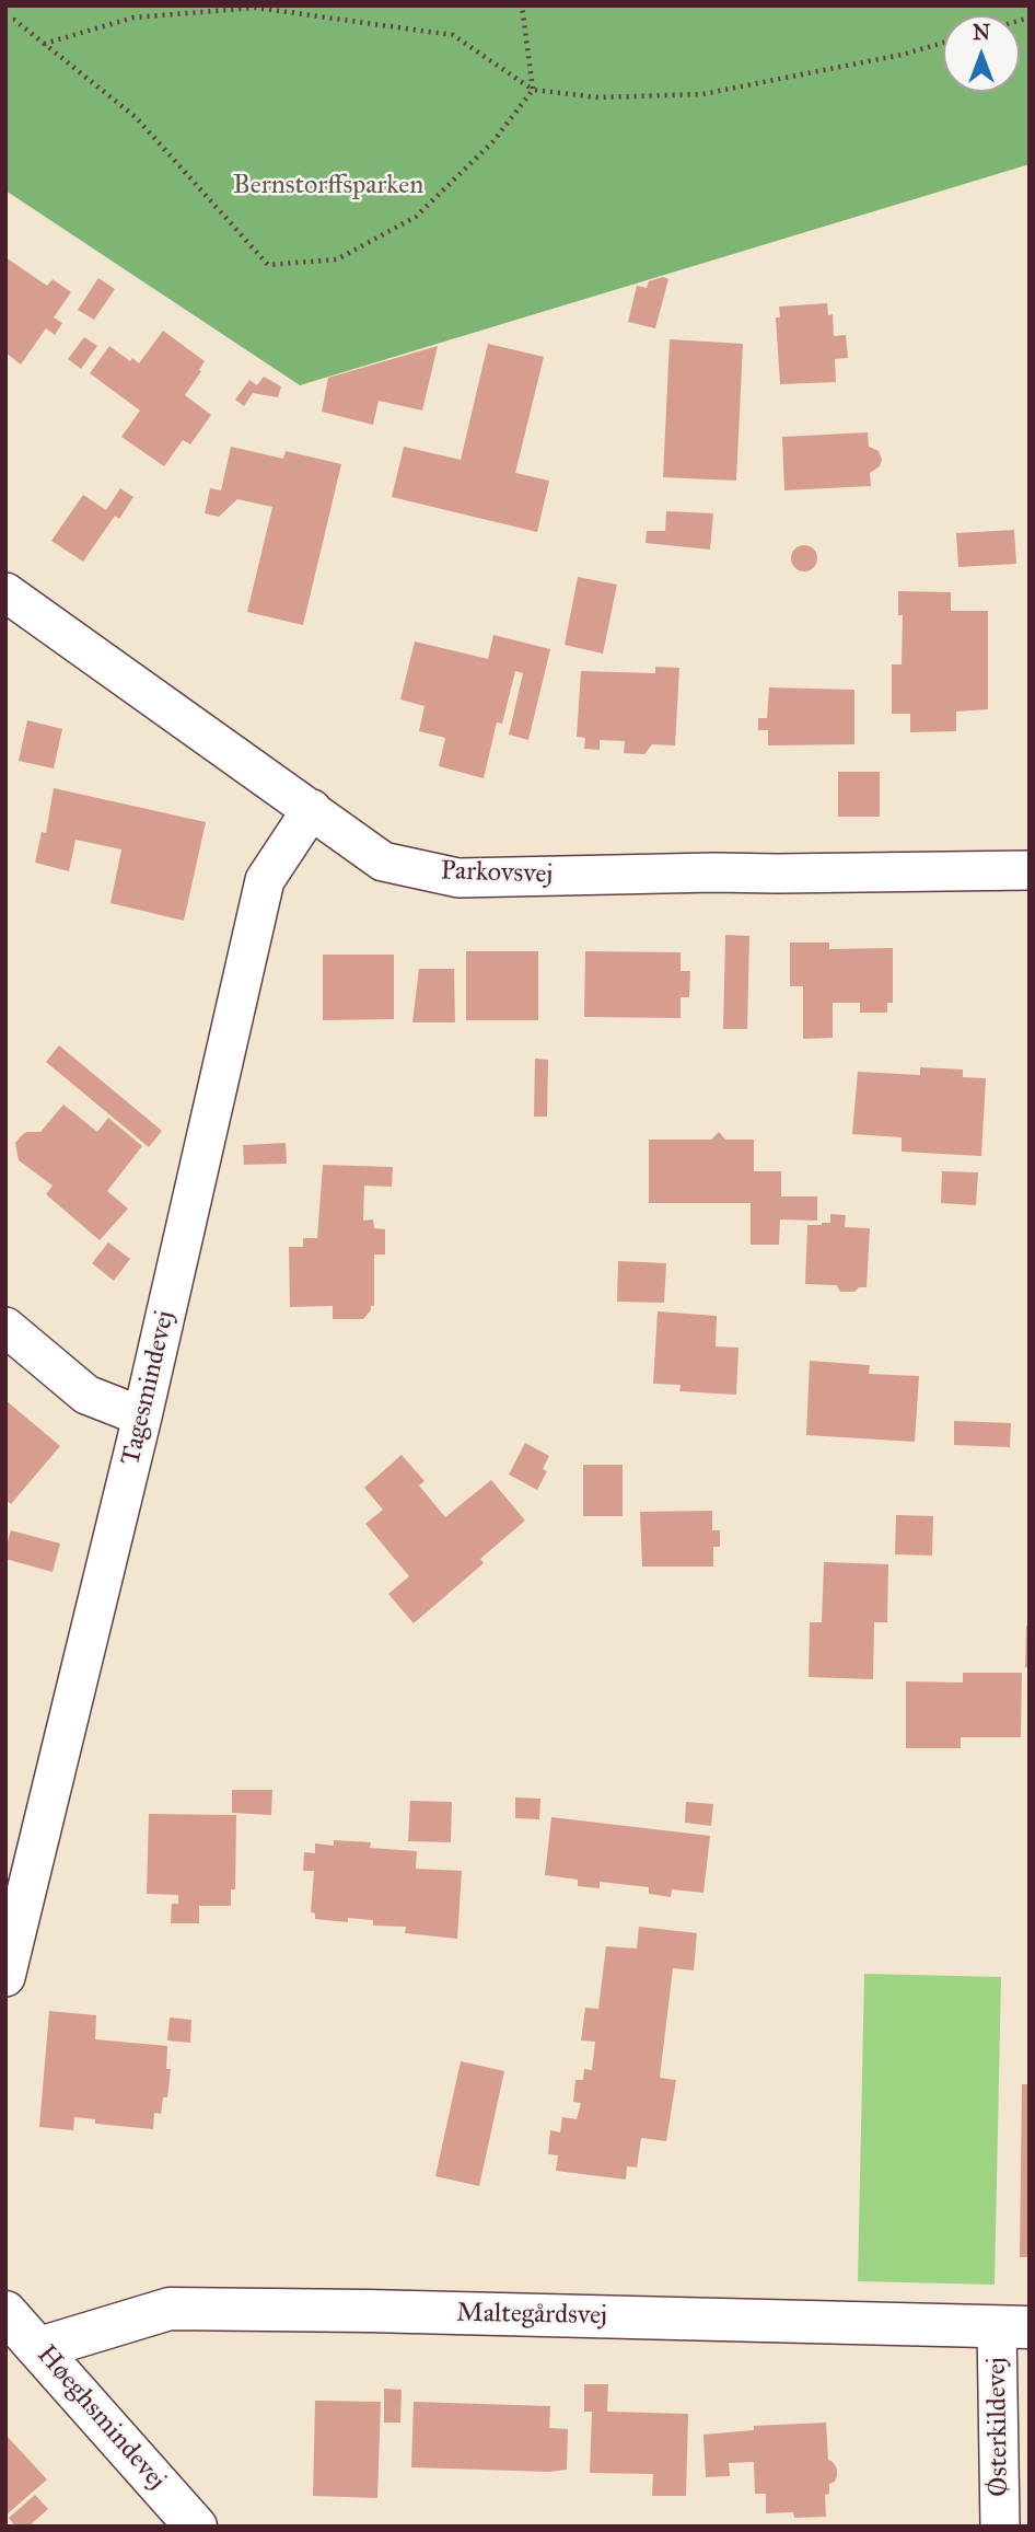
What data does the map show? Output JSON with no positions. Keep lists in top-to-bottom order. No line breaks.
{"streets":{"street":["Parkovsvej","Tagesmindevej","Maltegårdsvej","Høeghsmindevej","Østerkildevej"]},"crossings":[["Parkovsvej","Tagesmindevej"],["Maltegårdsvej","Høeghsmindevej"],["Maltegårdsvej","Østerkildevej"]],"parks":["Bernstorffsparken"],"north":"top"}
